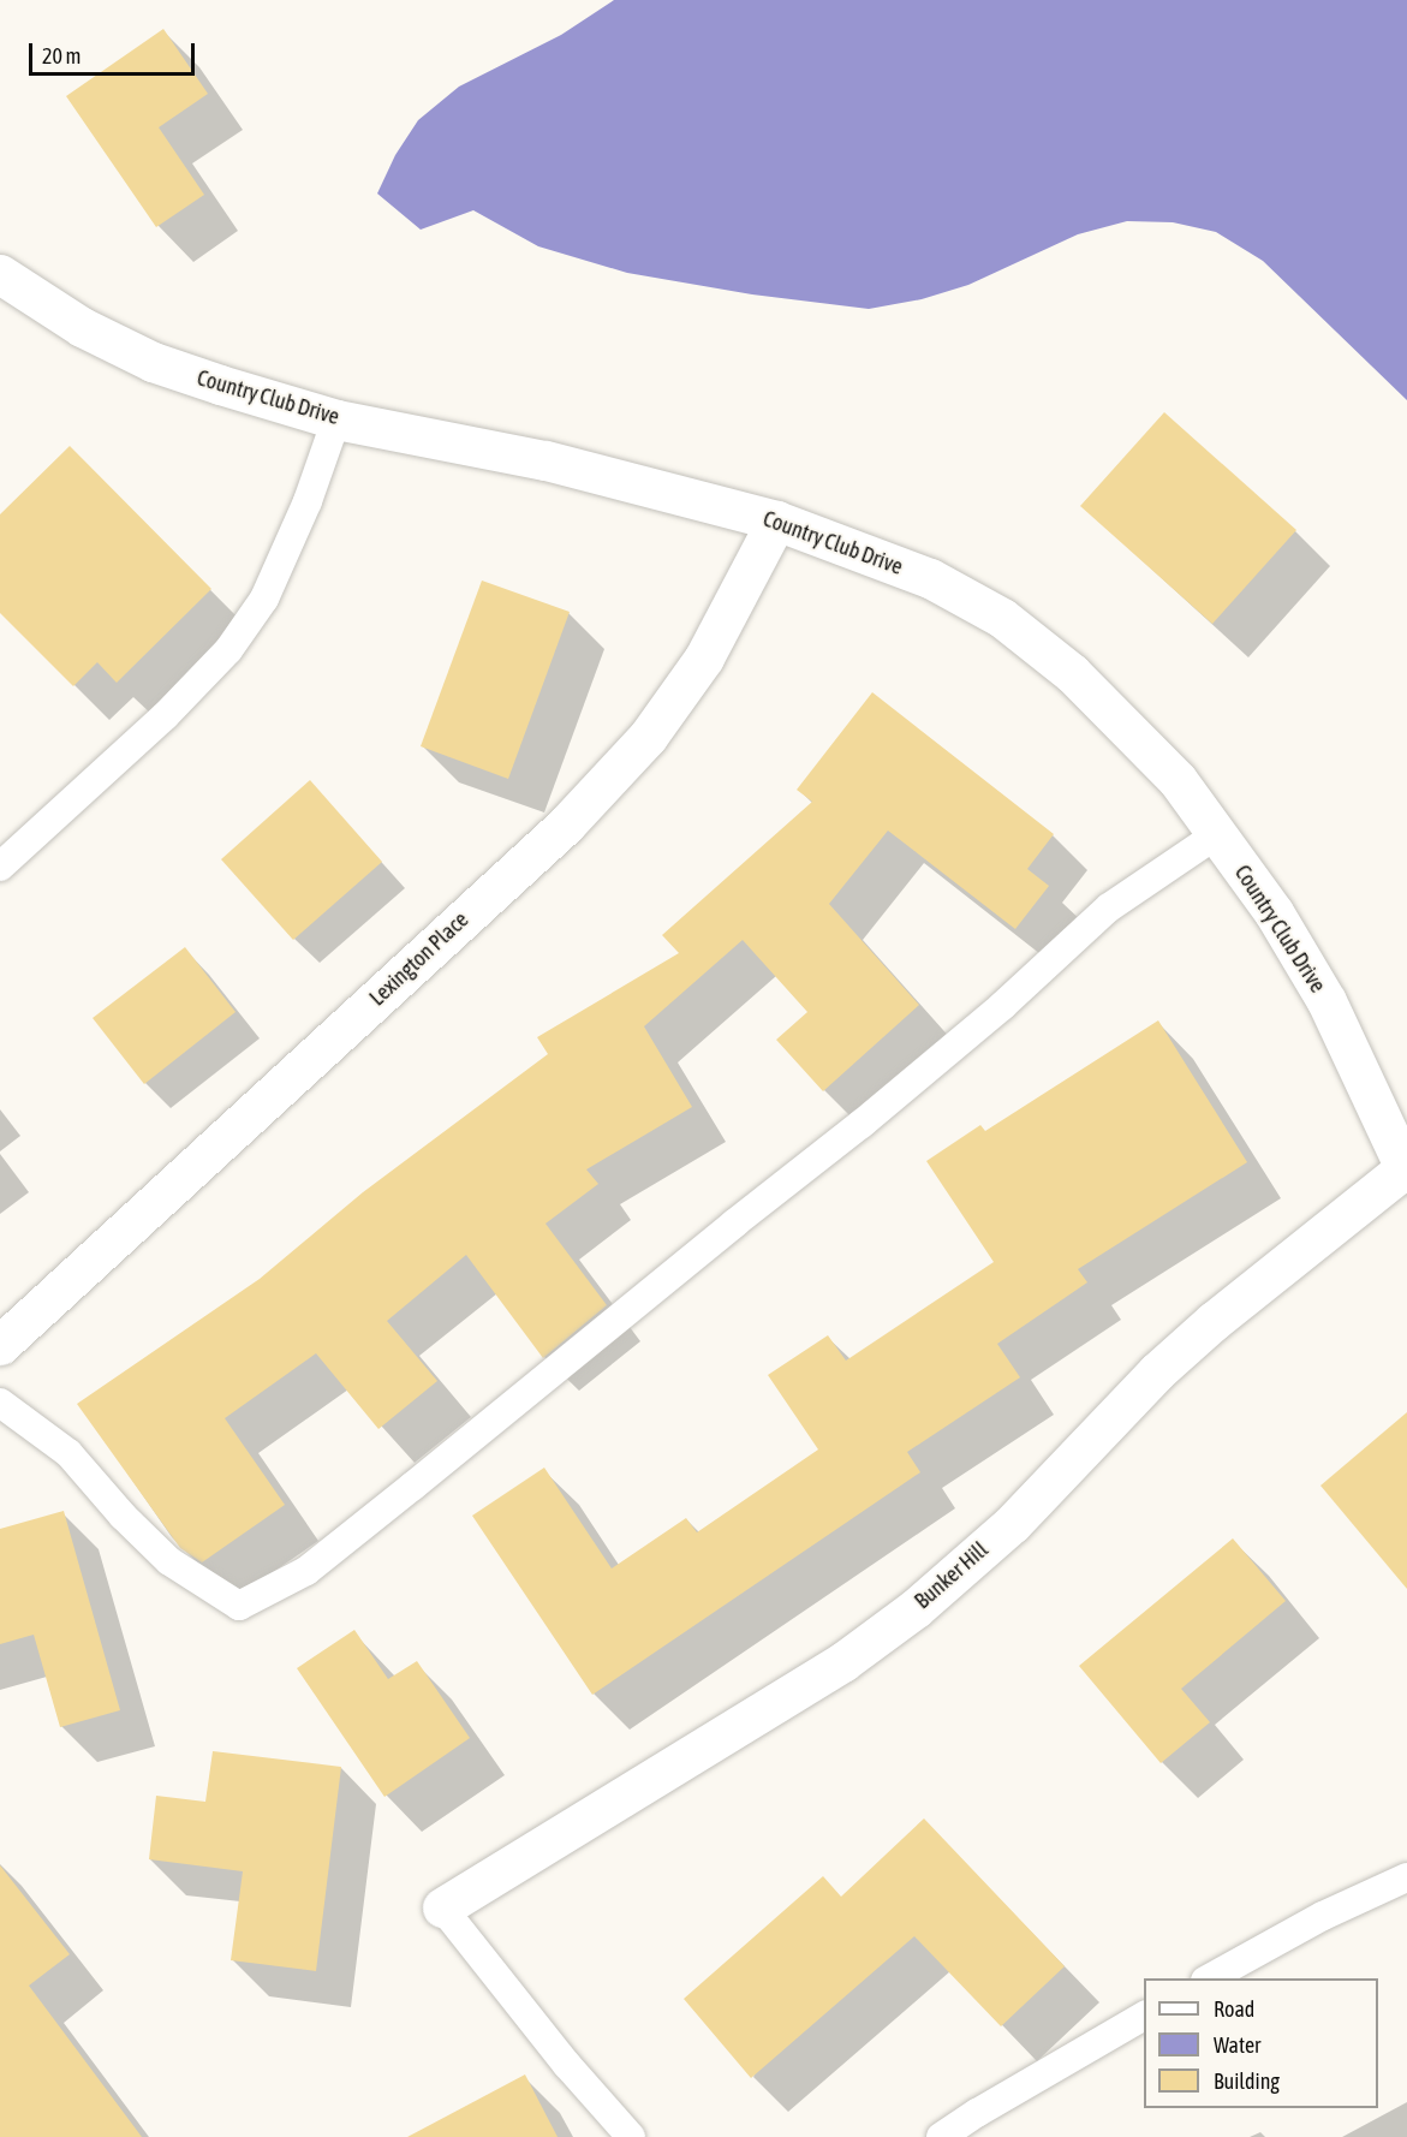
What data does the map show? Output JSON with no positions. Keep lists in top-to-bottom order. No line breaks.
{"streets":{"street":["Country Club Drive","Lexington Place","Bunker Hill"]},"crossings":[["Country Club Drive","Lexington Place"],["Country Club Drive","Bunker Hill"]],"legend":["Road","Water","Building"],"scale_bar":"20 m"}
